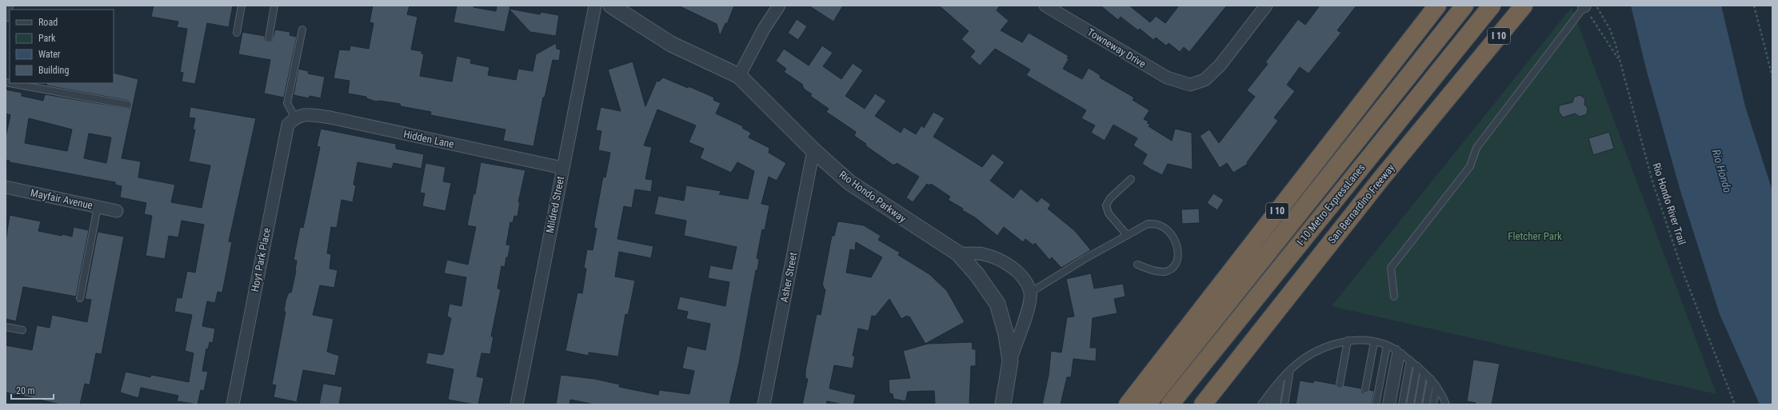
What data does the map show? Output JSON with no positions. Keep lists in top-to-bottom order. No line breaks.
{"streets":{"highway":["I 10","San Bernardino Freeway","I-10 Metro ExpressLanes"],"street":["Towneway Drive","Hidden Lane","Rio Hondo Parkway","Mayfair Avenue","Mildred Street","Hoyt Park Place","Asher Street"],"path":["Rio Hondo River Trail"]},"crossings":[["Hidden Lane","Mildred Street"],["Hidden Lane","Hoyt Park Place"],["Rio Hondo Parkway","Asher Street"]],"water":["Rio Hondo"],"parks":["Fletcher Park"],"legend":["Road","Park","Water","Building"],"scale_bar":"20 m"}
